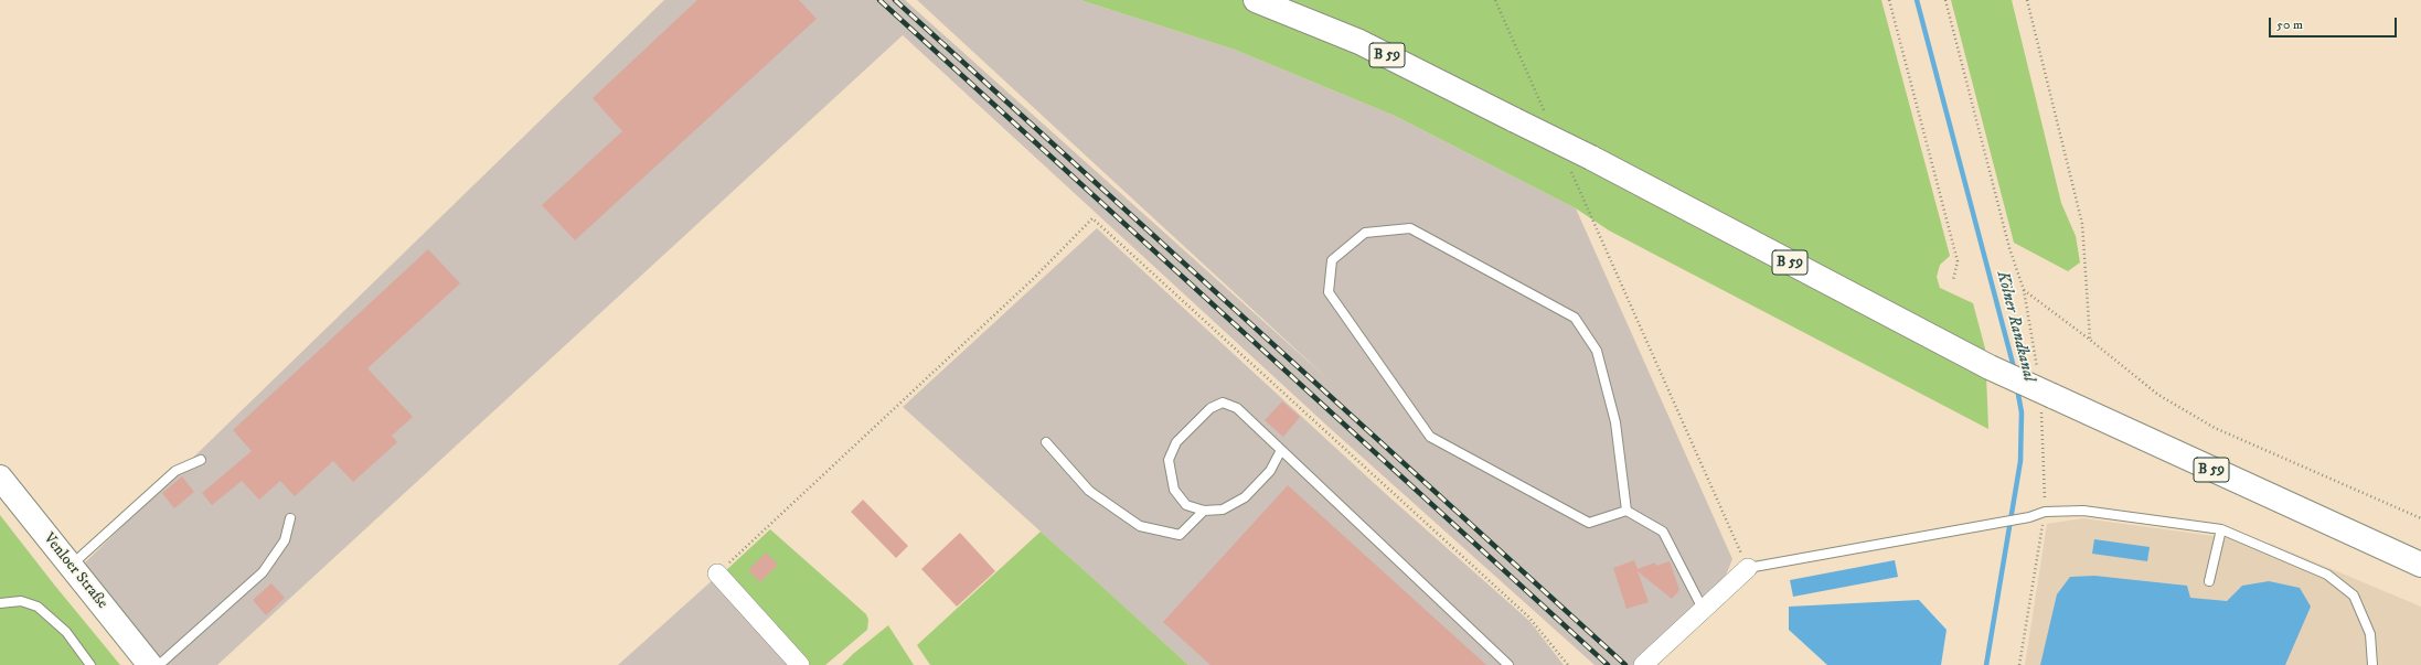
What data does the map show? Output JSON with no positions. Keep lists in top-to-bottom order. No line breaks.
{"streets":{"main road":["B 59","Venloer Straße"]},"water":["Kölner Randkanal"],"scale_bar":"50 m"}
